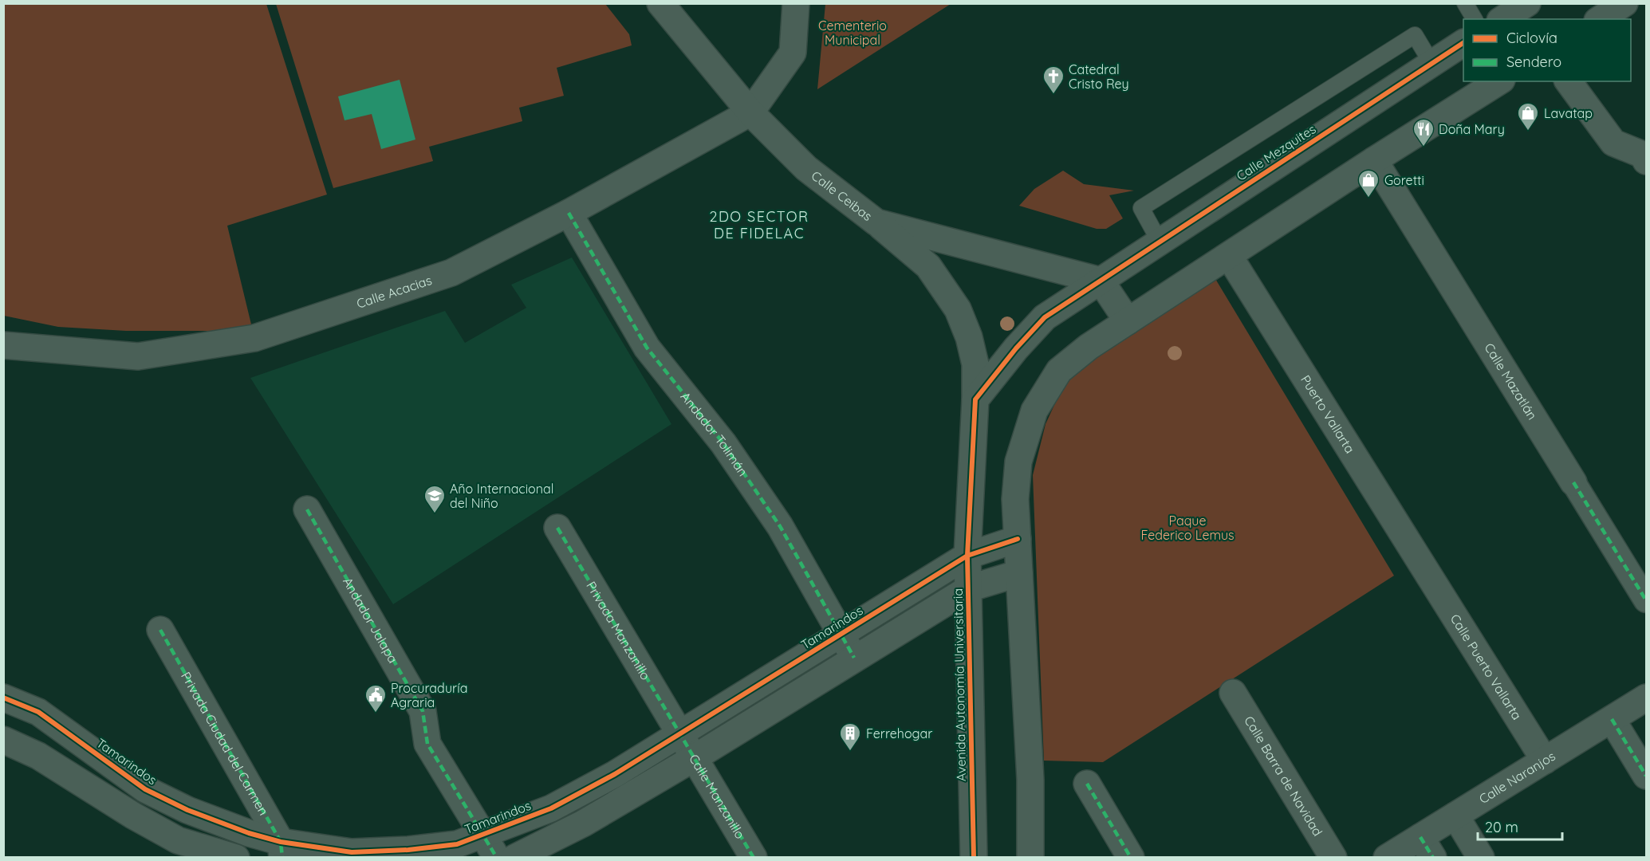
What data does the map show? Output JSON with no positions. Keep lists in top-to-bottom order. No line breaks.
{"streets":{"street":["Calle Mezquites","Calle Ceibas","Calle Acacias","Calle Mazatlán","Puerto Vallarta","Andador Tolimán","Andador Jalapa","Tamarindos","Privada Manzanillo","Calle Puerto Vallarta","Avenida Autonomía Universitaria","Privada Ciudad del Carmen","Calle Barra de Navidad","Calle Naranjos","Calle Manzanillo"]},"crossings":[["Calle Mezquites","Calle Ceibas"],["Calle Ceibas","Calle Acacias"],["Calle Ceibas","Avenida Autonomía Universitaria"],["Calle Acacias","Andador Tolimán"],["Puerto Vallarta","Calle Puerto Vallarta"],["Andador Tolimán","Tamarindos"],["Andador Jalapa","Tamarindos"],["Tamarindos","Privada Manzanillo"],["Tamarindos","Avenida Autonomía Universitaria"],["Tamarindos","Privada Ciudad del Carmen"],["Tamarindos","Calle Manzanillo"],["Privada Manzanillo","Calle Manzanillo"],["Calle Puerto Vallarta","Calle Naranjos"]],"districts":["2DO SECTOR DE FIDELAC"],"parks":["Cementerio Municipal","Paque Federico Lemus"],"places":{"church":["Catedral Cristo Rey"],"shop":["Lavatap","Goretti"],"restaurant":["Doña Mary"],"school or university":["Año Internacional del Niño"],"public building":["Procuraduría Agraria"],"building":["Ferrehogar"]},"legend":["Ciclovía","Sendero"],"scale_bar":"20 m"}
